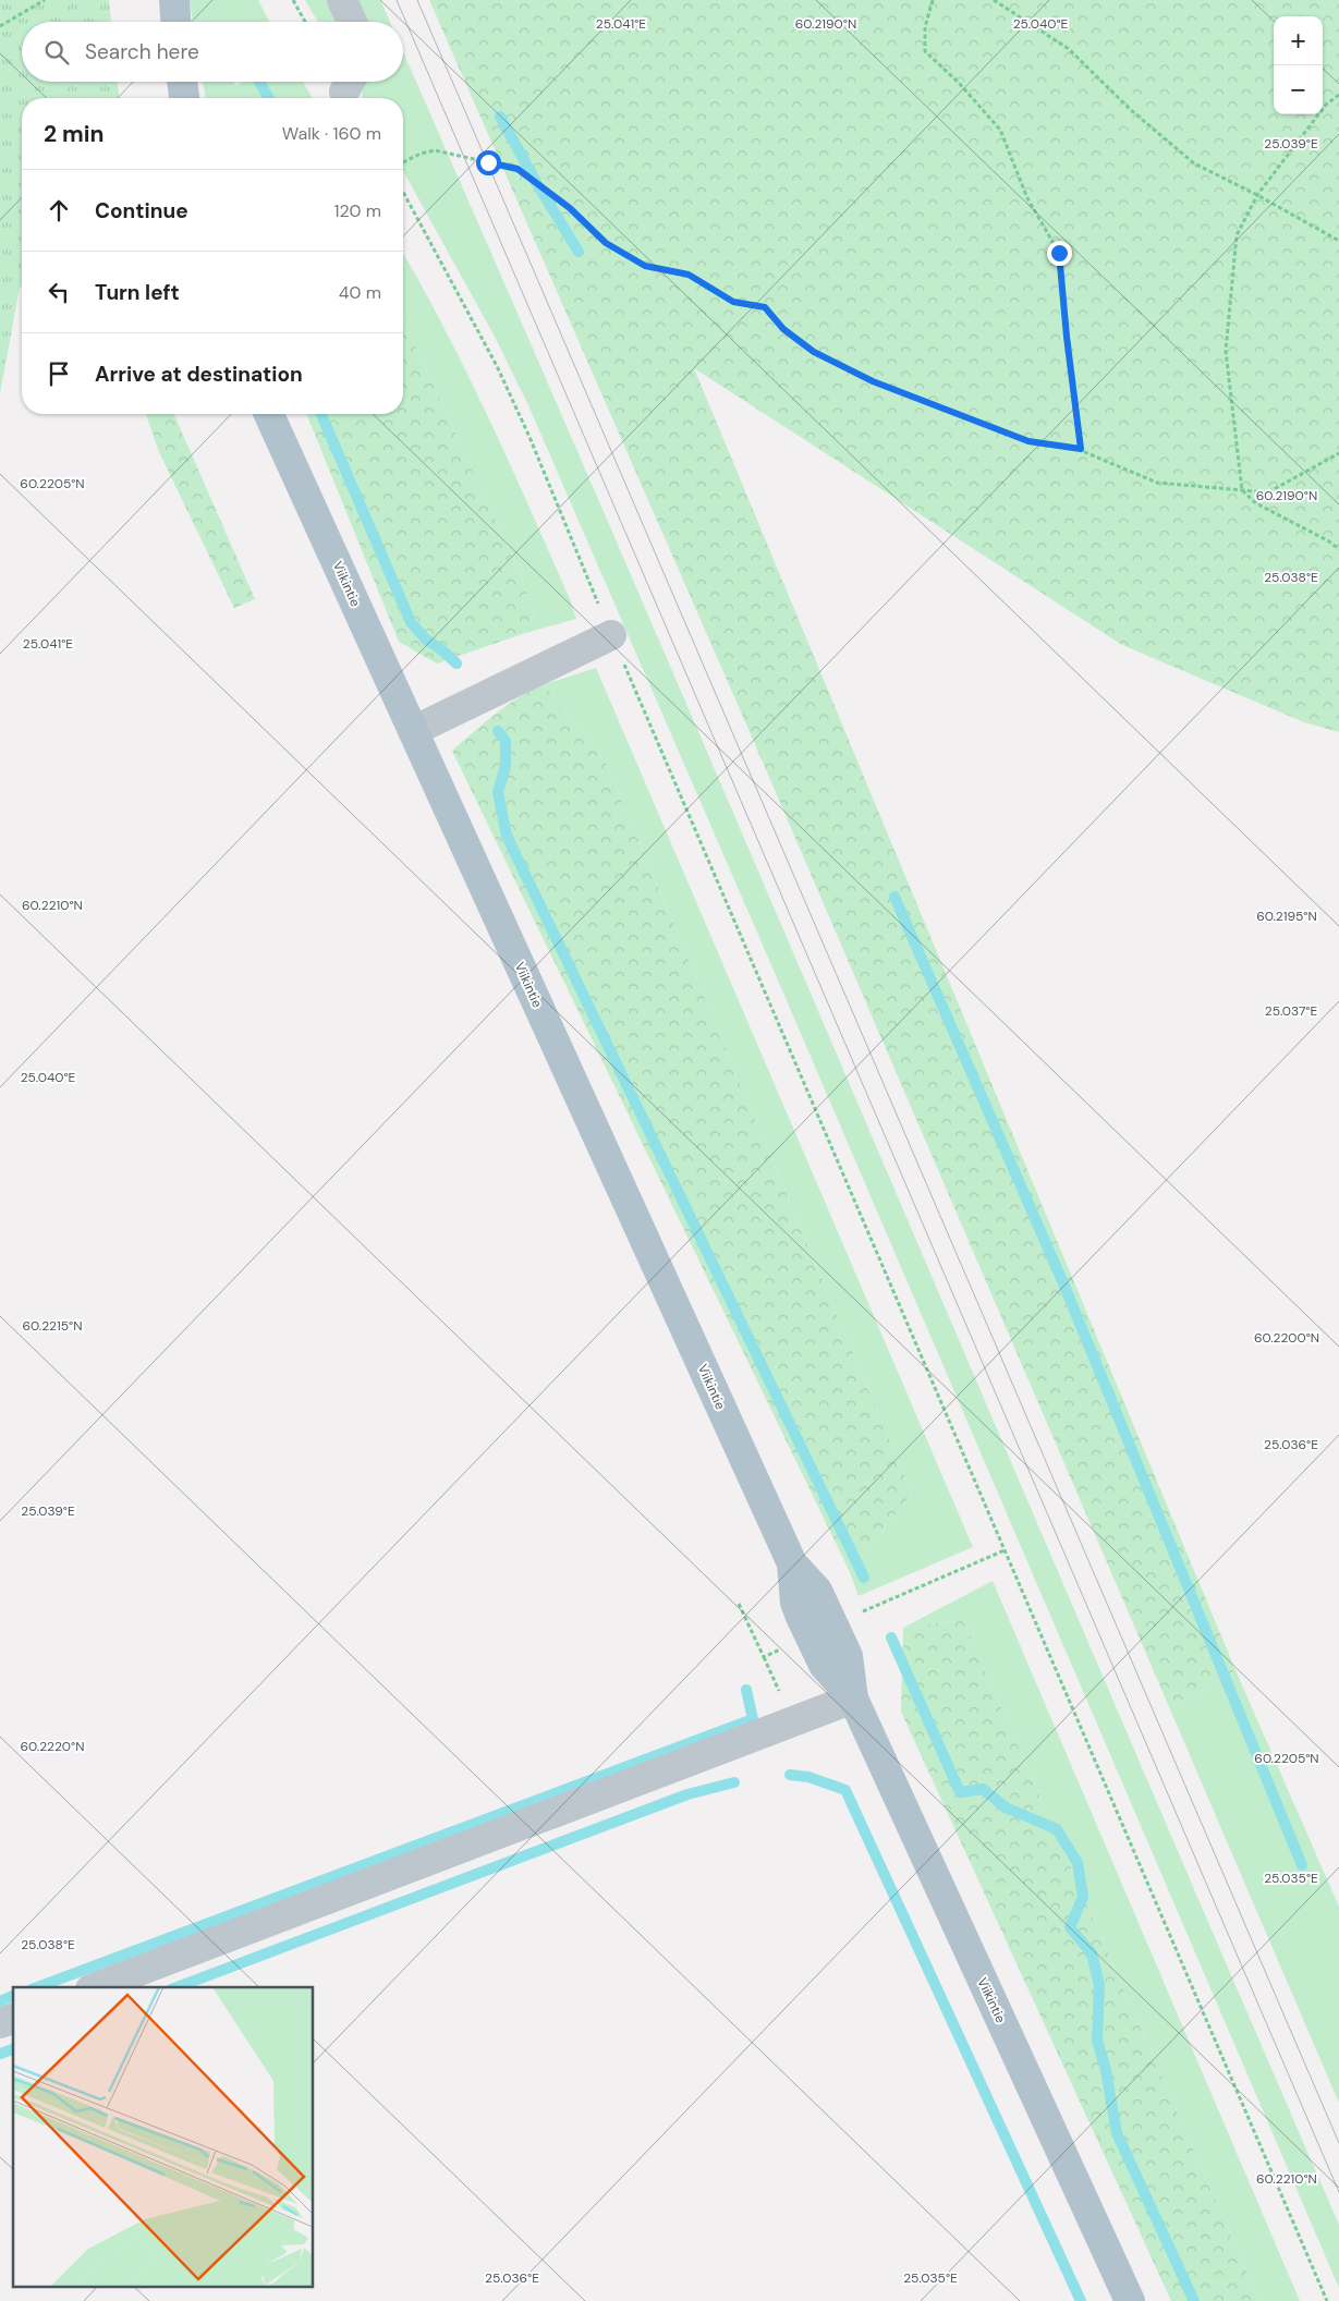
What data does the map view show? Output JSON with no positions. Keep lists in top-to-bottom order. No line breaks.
{"streets":{"main road":["Viikintie"]},"page":{"map_buttons":["+","−"],"search":"Search here","heading":["2 min","Walk · 160 m"],"list":[["Continue","120 m"],["Turn left","40 m"],"Arrive at destination"]},"coordinates":["60.2190°N","25.041°E","25.040°E","25.039°E","60.2205°N","25.038°E","60.2210°N","60.2195°N","25.037°E","60.2215°N","60.2200°N","25.036°E","60.2220°N","25.035°E"]}
